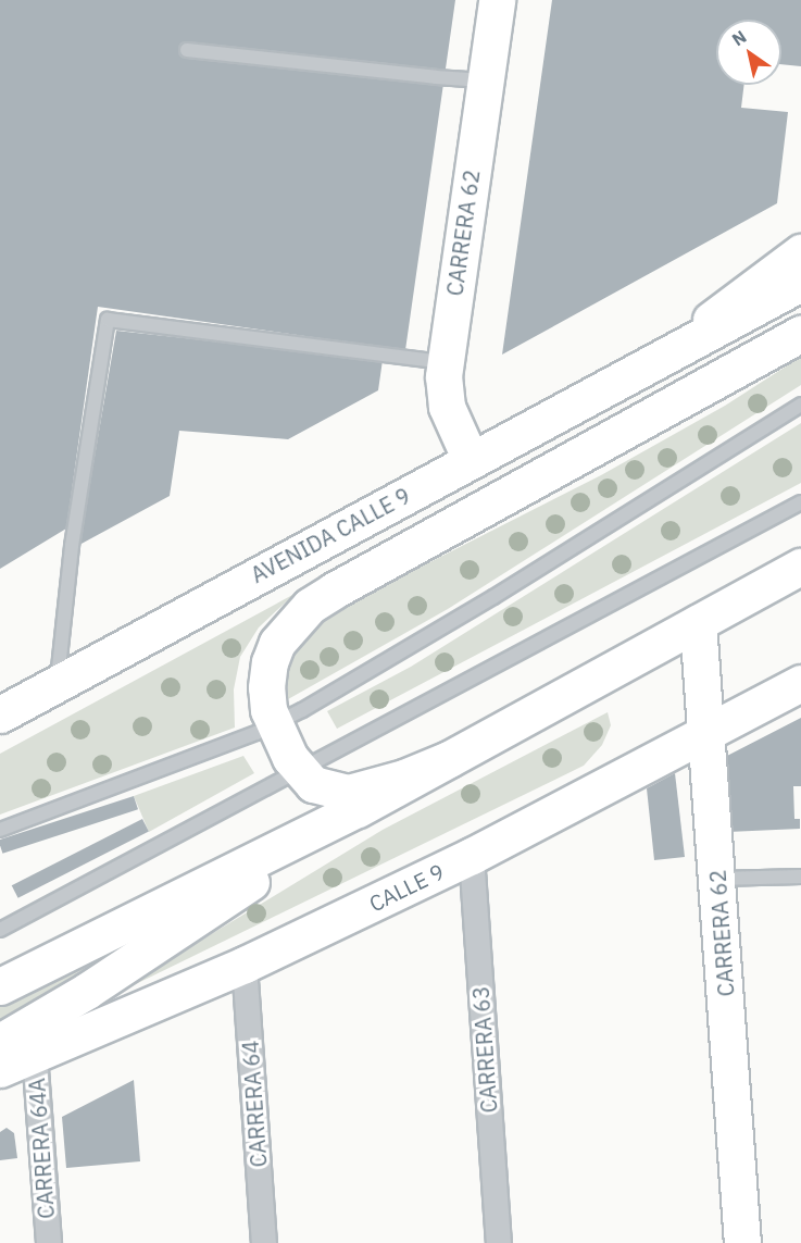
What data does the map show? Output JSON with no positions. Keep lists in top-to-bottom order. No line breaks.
{"streets":{"main road":["CARRERA 62","AVENIDA CALLE 9","CALLE 9"],"street":["CARRERA 63","CARRERA 64","CARRERA 64A"]},"crossings":[["CARRERA 62","AVENIDA CALLE 9"],["CARRERA 62","CALLE 9"],["CALLE 9","CARRERA 63"],["CALLE 9","CARRERA 64"],["CALLE 9","CARRERA 64A"]],"north":"top left"}
